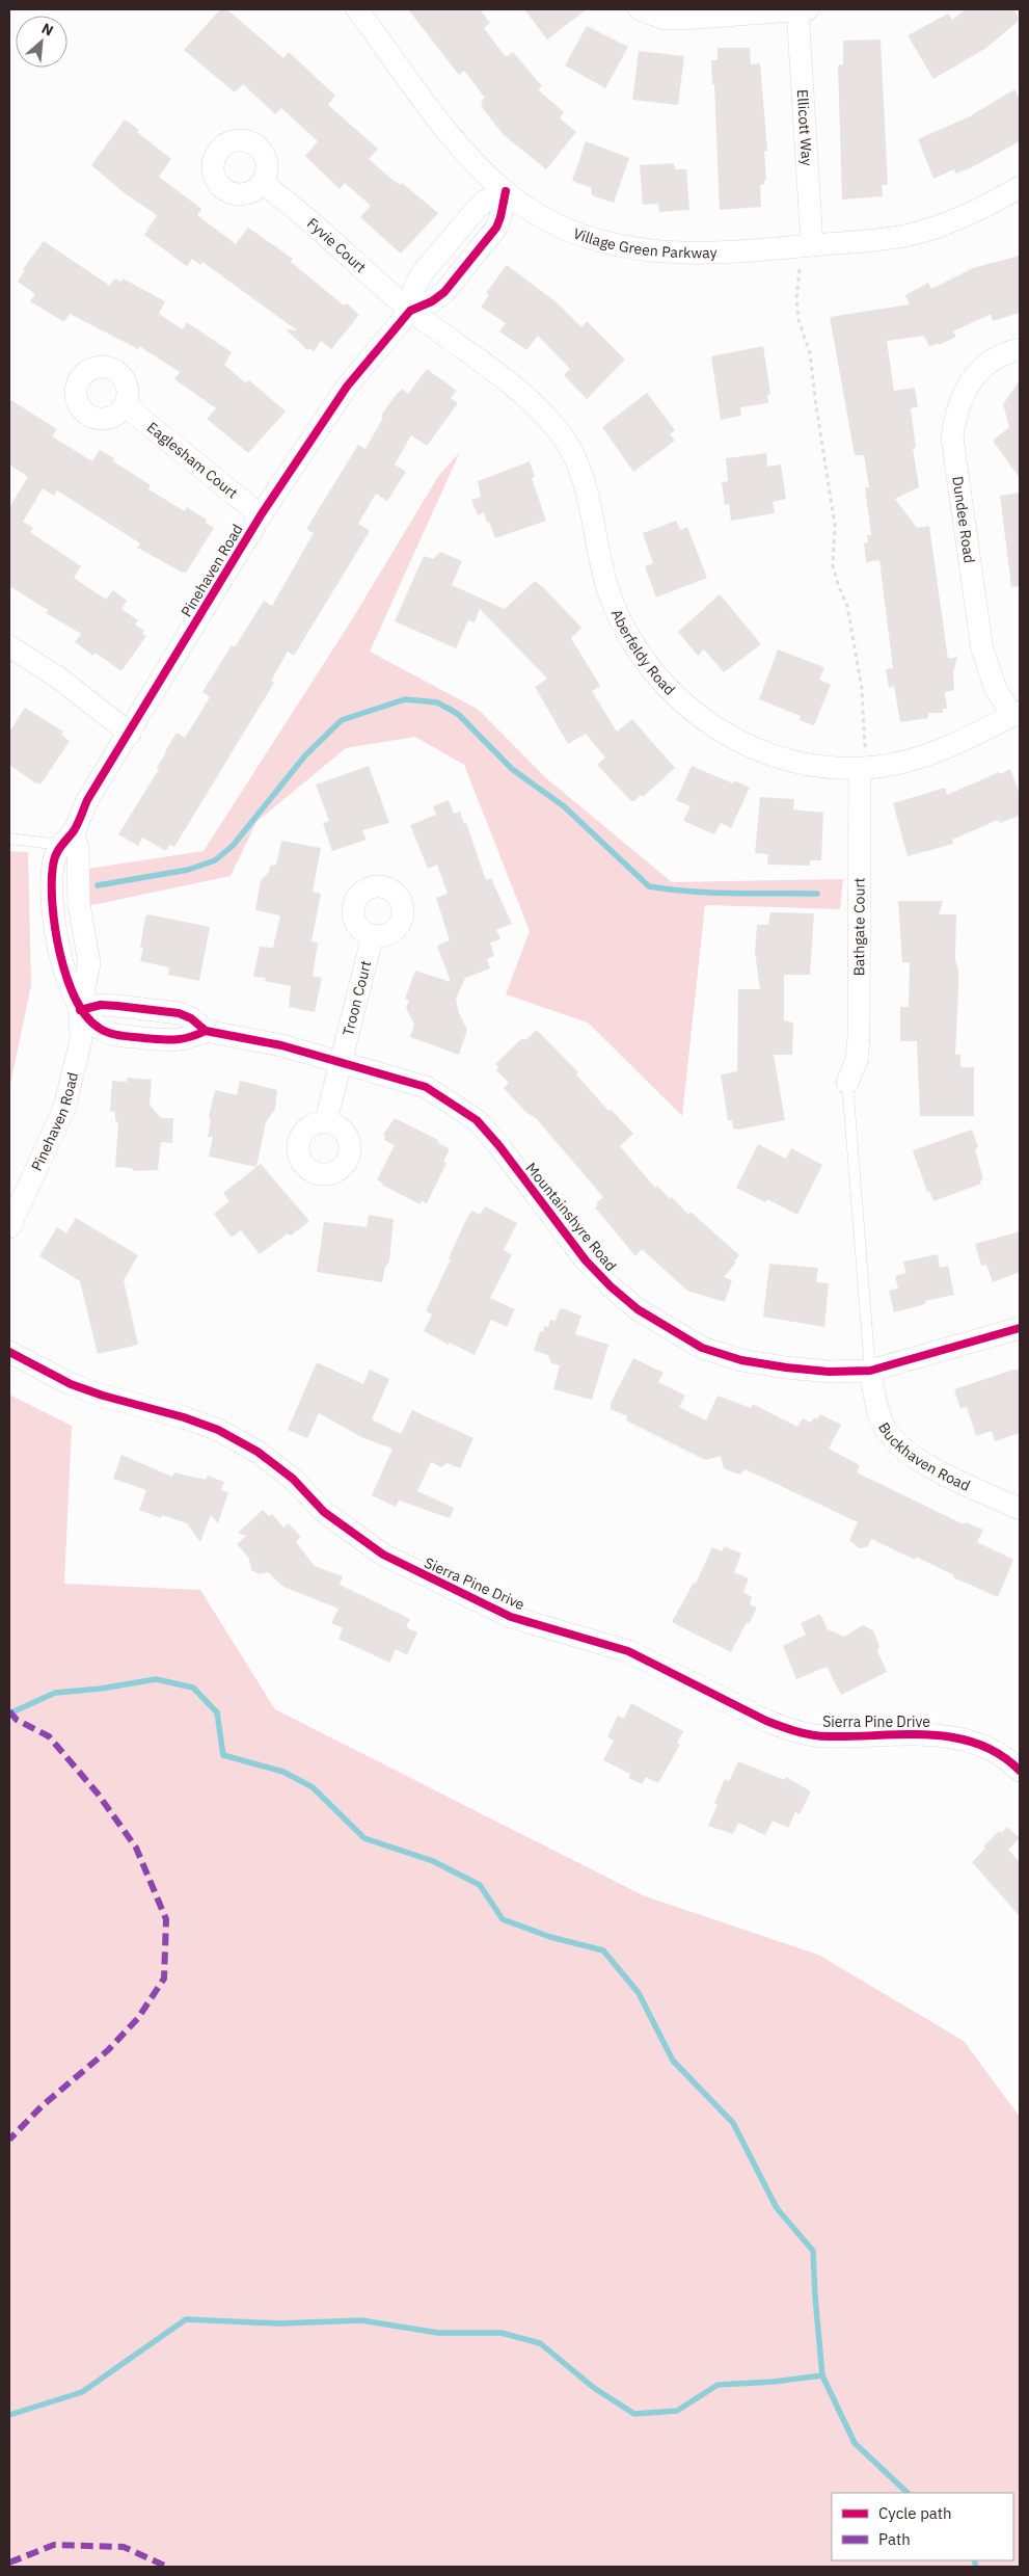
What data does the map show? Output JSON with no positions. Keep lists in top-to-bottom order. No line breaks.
{"streets":{"street":["Ellicott Way","Village Green Parkway","Fyvie Court","Eaglesham Court","Dundee Road","Pinehaven Road","Aberfeldy Road","Bathgate Court","Troon Court","Mountainshyre Road","Buckhaven Road","Sierra Pine Drive"]},"crossings":[["Ellicott Way","Village Green Parkway"],["Village Green Parkway","Pinehaven Road"],["Fyvie Court","Pinehaven Road"],["Fyvie Court","Aberfeldy Road"],["Eaglesham Court","Pinehaven Road"],["Dundee Road","Aberfeldy Road"],["Pinehaven Road","Aberfeldy Road"],["Pinehaven Road","Mountainshyre Road"],["Aberfeldy Road","Bathgate Court"],["Troon Court","Mountainshyre Road"],["Mountainshyre Road","Buckhaven Road"]],"legend":["Cycle path","Path"],"north":"top right"}
